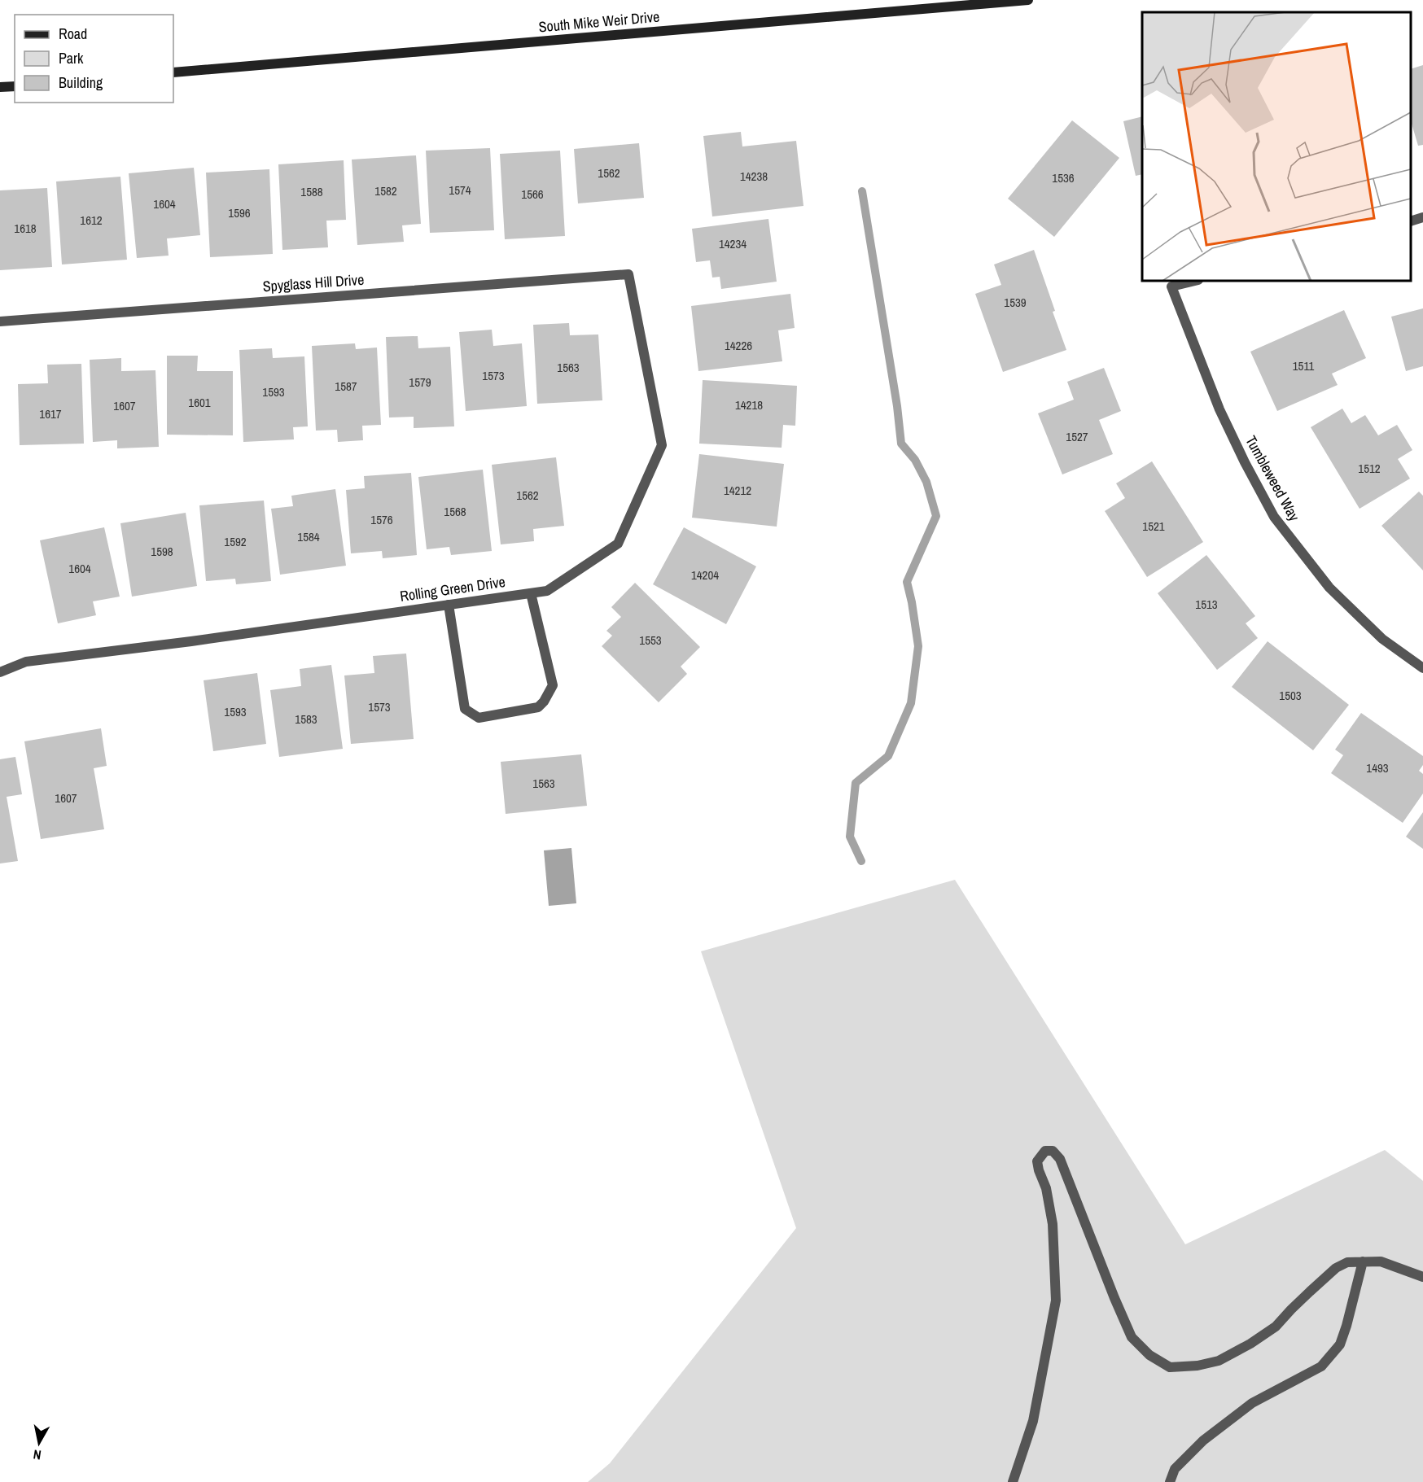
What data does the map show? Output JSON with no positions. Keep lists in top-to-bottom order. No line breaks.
{"streets":{"street":["South Mike Weir Drive","Spyglass Hill Drive","Tumbleweed Way","Rolling Green Drive"]},"crossings":[["Spyglass Hill Drive","Rolling Green Drive"]],"house_numbers":["1562","14238","1536","1574","1582","1588","1566","1604","1596","1612","1618","14234","1539","14226","1511","1563","1573","1579","1587","1593","1601","14218","1607","1617","1527","1512","14212","1562","1568","1576","1521","1584","1592","1598","1604","14204","1513","1553","1503","1573","1593","1583","1493","1563","1607"],"legend":["Road","Park","Building"],"north":"bottom"}
